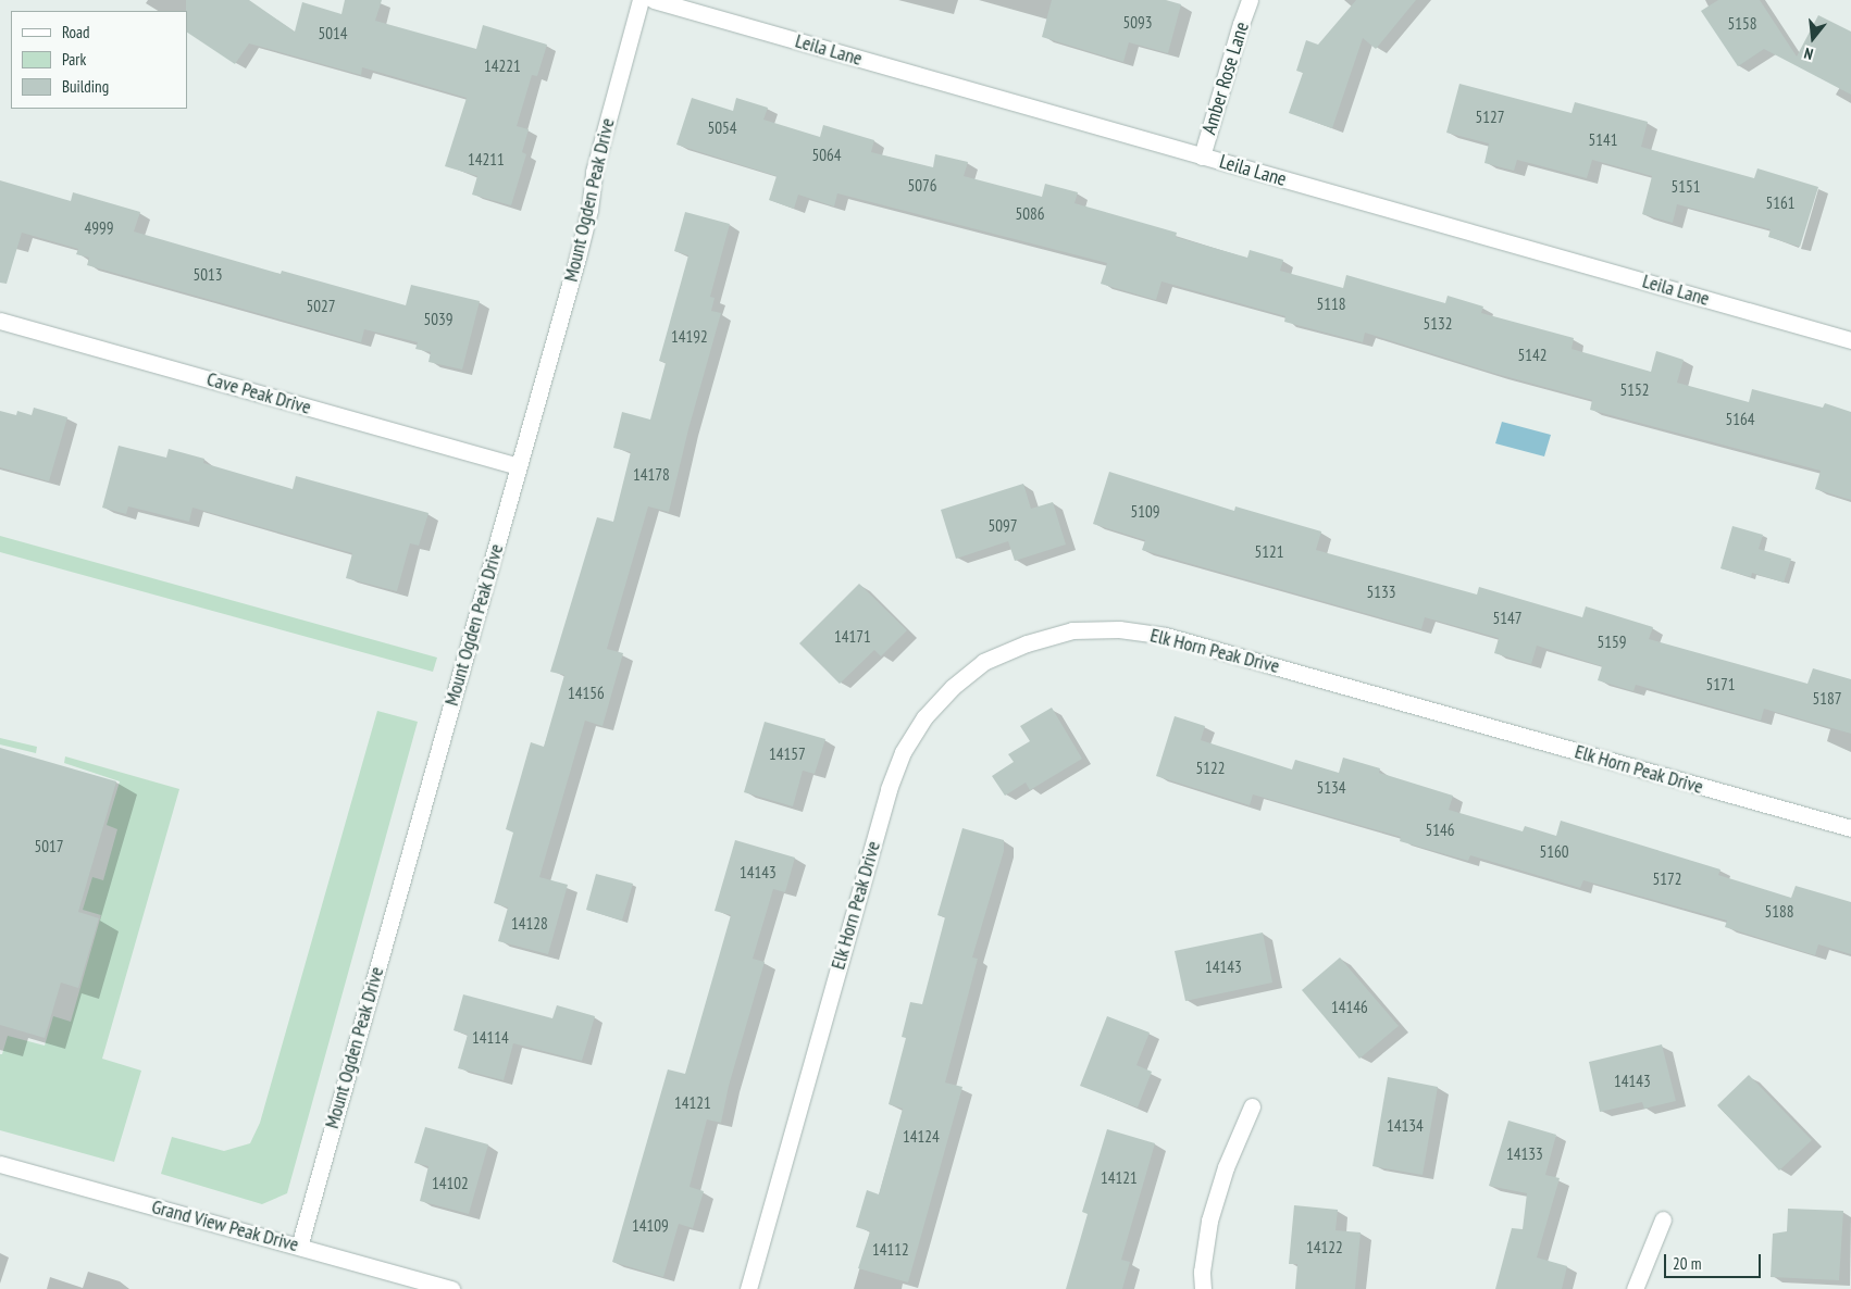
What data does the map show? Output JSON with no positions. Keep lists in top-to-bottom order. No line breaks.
{"streets":{"street":["Leila Lane","Amber Rose Lane","Mount Ogden Peak Drive","Cave Peak Drive","Elk Horn Peak Drive","Grand View Peak Drive"]},"crossings":[["Leila Lane","Amber Rose Lane"],["Mount Ogden Peak Drive","Cave Peak Drive"],["Mount Ogden Peak Drive","Grand View Peak Drive"]],"house_numbers":["5093","5158","5014","14221","5127","5054","5141","5064","14211","5076","5151","5161","5086","4999","5013","5118","5027","5039","5132","14192","5142","5152","5164","14178","5109","5097","5121","5133","5147","14171","5159","5171","14156","5187","14157","5122","5134","5146","5017","5160","14143","5172","5188","14128","14143","14146","14114","14143","14121","14134","14124","14133","14121","14102","14109","14122","14112"],"legend":["Road","Park","Building"],"scale_bar":"20 m","north":"bottom"}
